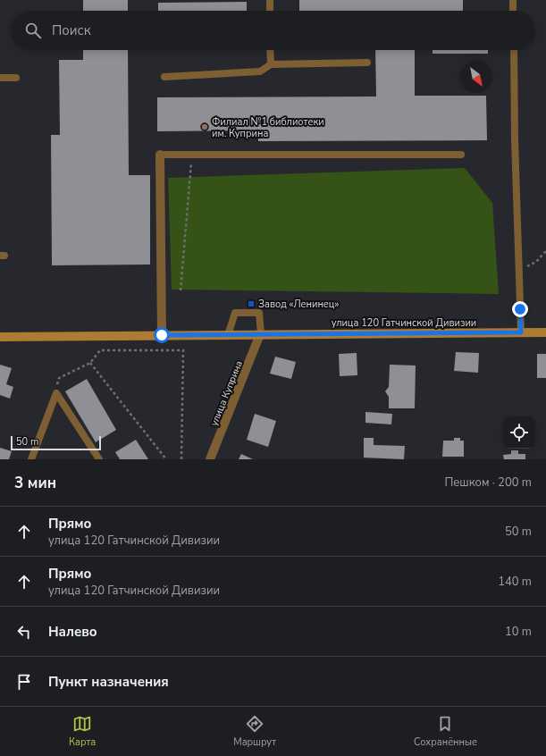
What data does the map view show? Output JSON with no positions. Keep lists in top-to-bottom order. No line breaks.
{"streets":{"main road":["улица 120 Гатчинской Дивизии"],"street":["улица Куприна"]},"crossings":[["улица 120 Гатчинской Дивизии","улица Куприна"]],"places":{"other":["Филиал №1 библиотеки им. Куприна"],"transit":["Завод «Ленинец»"]},"scale_bar":"50 m","north":"bottom right","page":{"search":"Поиск","scale":"50 m","heading":["3 мин","Пешком · 200 m"],"list":[["Прямо","улица 120 Гатчинской Дивизии","50 m"],["Прямо","улица 120 Гатчинской Дивизии","140 m"],["Налево","10 m"],"Пункт назначения"],"nav":["Карта","Маршрут","Сохранённые"]}}
